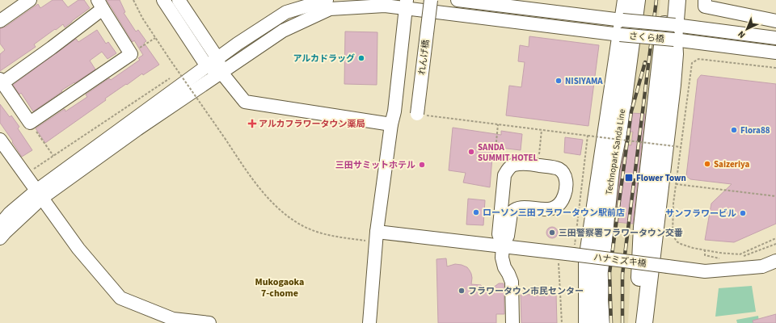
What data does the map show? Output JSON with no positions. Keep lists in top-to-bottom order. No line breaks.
{"streets":{"main road":["Technopark Sanda Line"],"street":["さくら橋","れんげ橋","ハナミズキ橋"]},"districts":["Mukogaoka 7-chome"],"places":{"other":["アルカドラッグ","NISIYAMA","Flora88","SANDA SUMMIT HOTEL","Saizeriya","三田サミットホテル","ローソン三田フラワータウン駅前店","サンフラワービル","三田警察署フラワータウン交番","フラワータウン市民センター"],"health":["アルカフラワータウン薬局"],"transit":["Flower Town"]},"north":"bottom left"}
